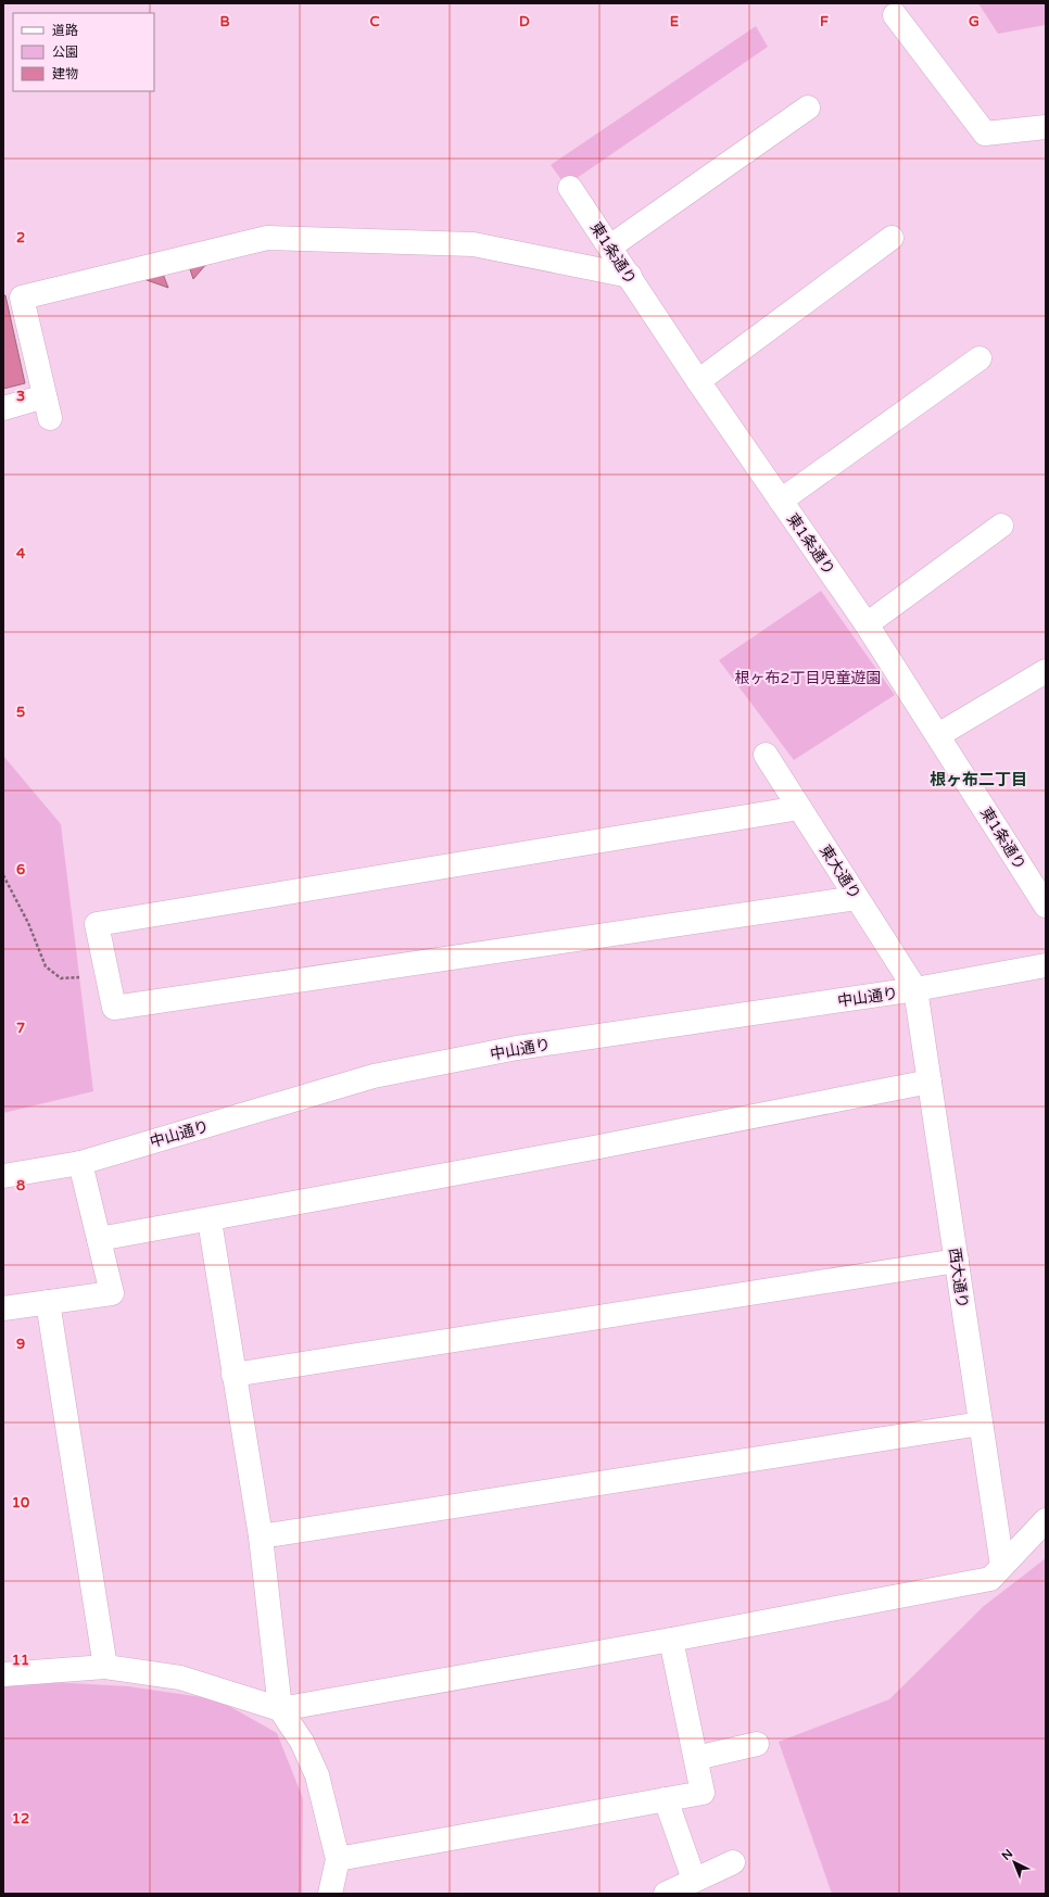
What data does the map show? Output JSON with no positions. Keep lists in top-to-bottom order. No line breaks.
{"streets":{"street":["東1条通り","東大通り","中山通り","西大通り"]},"crossings":[["東大通り","中山通り"],["東大通り","西大通り"],["中山通り","西大通り"]],"districts":["根ヶ布二丁目"],"parks":["根ヶ布2丁目児童遊園"],"legend":["道路","公園","建物"],"north":"top left","grid":{"columns":["B","C","D","E","F","G"],"rows":["2","3","4","5","6","7","8","9","10","11","12"]}}
